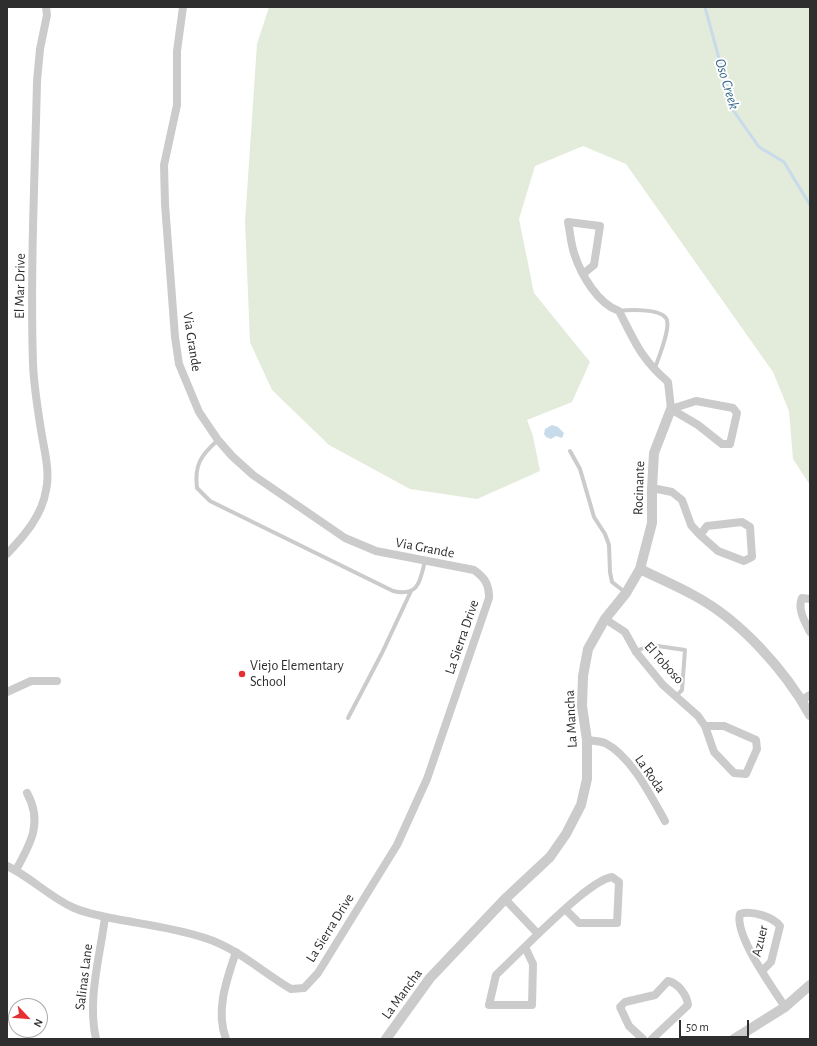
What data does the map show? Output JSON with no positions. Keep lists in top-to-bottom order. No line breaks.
{"streets":{"street":["El Mar Drive","Via Grande","Rocinante","La Sierra Drive","El Toboso","La Mancha","La Roda","Azuer","Salinas Lane"]},"crossings":[["Via Grande","La Sierra Drive"],["Rocinante","La Mancha"],["La Sierra Drive","Salinas Lane"],["El Toboso","La Mancha"],["La Mancha","La Roda"]],"water":["Oso Creek"],"places":["Viejo Elementary School"],"scale_bar":"50 m","north":"bottom right"}
